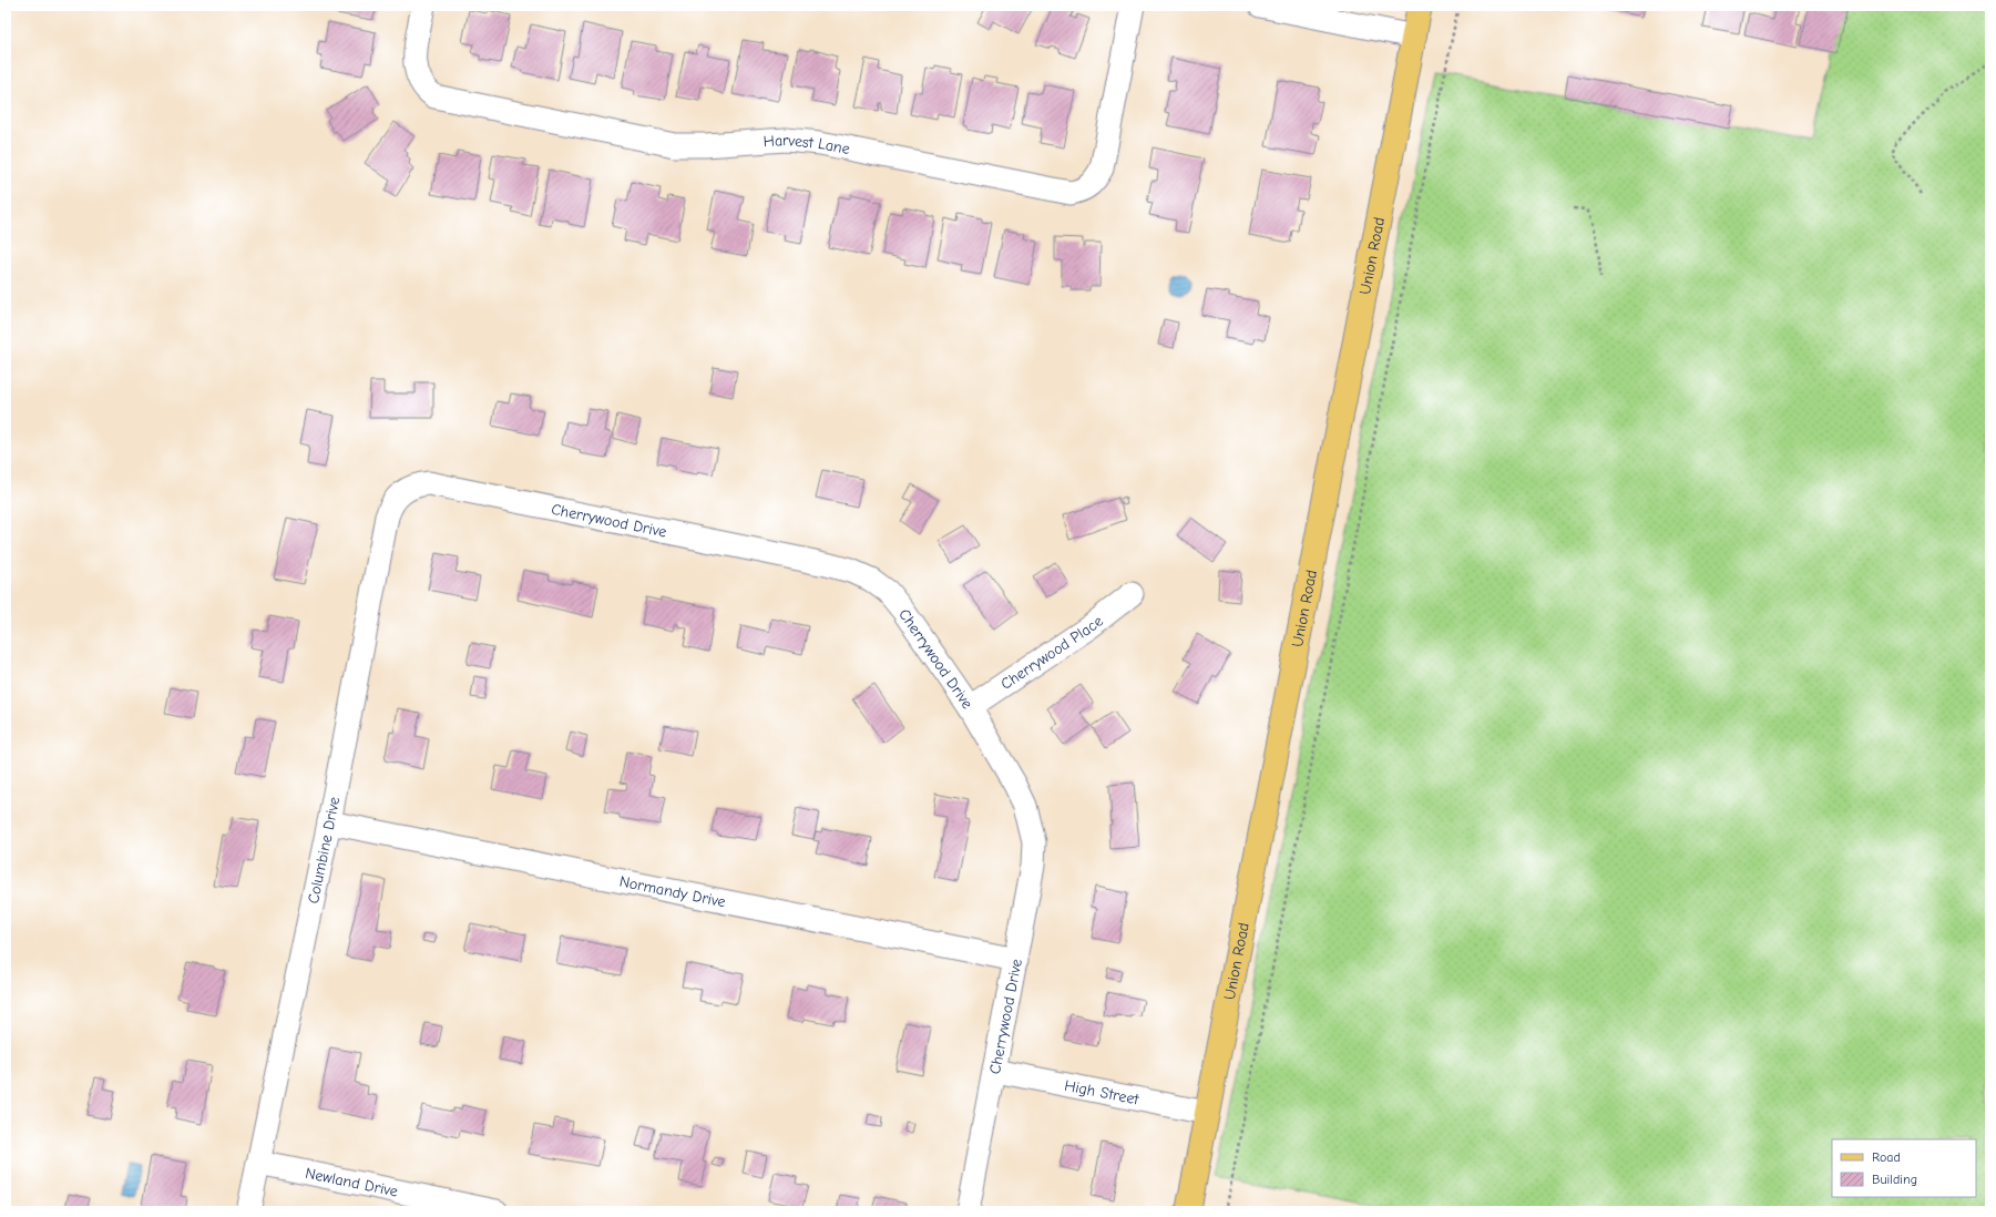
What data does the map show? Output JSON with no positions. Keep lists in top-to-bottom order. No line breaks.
{"streets":{"main road":["Union Road"],"street":["Harvest Lane","Cherrywood Drive","Cherrywood Place","Columbine Drive","Normandy Drive","High Street","Newland Drive"]},"crossings":[["Union Road","High Street"],["Cherrywood Drive","Cherrywood Place"],["Cherrywood Drive","Columbine Drive"],["Cherrywood Drive","Normandy Drive"],["Cherrywood Drive","High Street"],["Columbine Drive","Normandy Drive"],["Columbine Drive","Newland Drive"]],"legend":["Road","Building"]}
